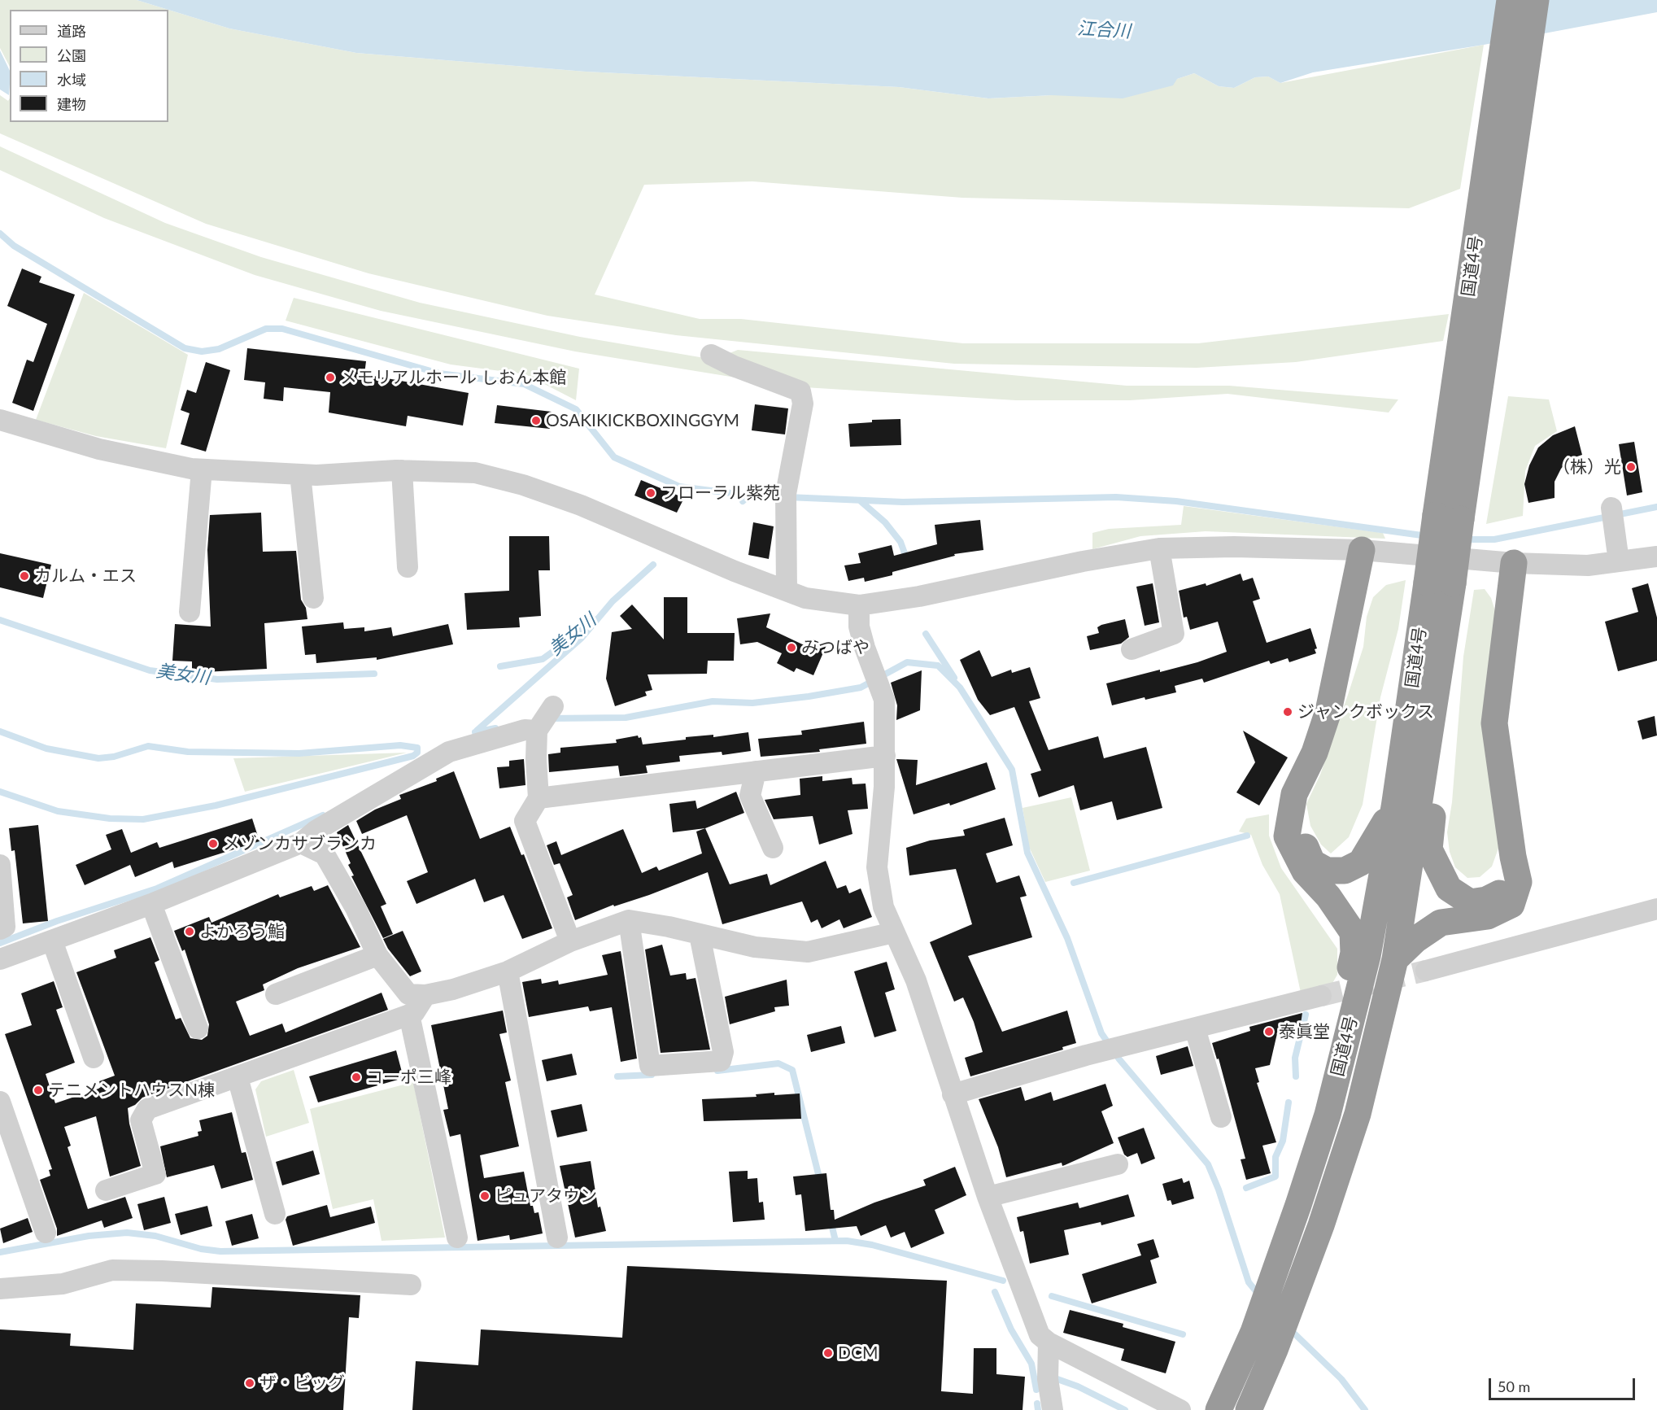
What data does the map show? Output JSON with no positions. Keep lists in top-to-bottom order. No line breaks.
{"streets":{"highway":["国道4号"]},"water":["江合川","美女川"],"places":["メモリアルホール しおん本館","OSAKIKICKBOXINGGYM","（株）光","フローラル紫苑","カルム・エス","みつばや","ジャンクボックス","メゾンカサブランカ","よかろう鮨","泰眞堂","コーポ三峰","テニメントハウスN棟","ピュアタウン","DCM","ザ・ビッグ"],"legend":["道路","公園","水域","建物"],"scale_bar":"50 m"}
